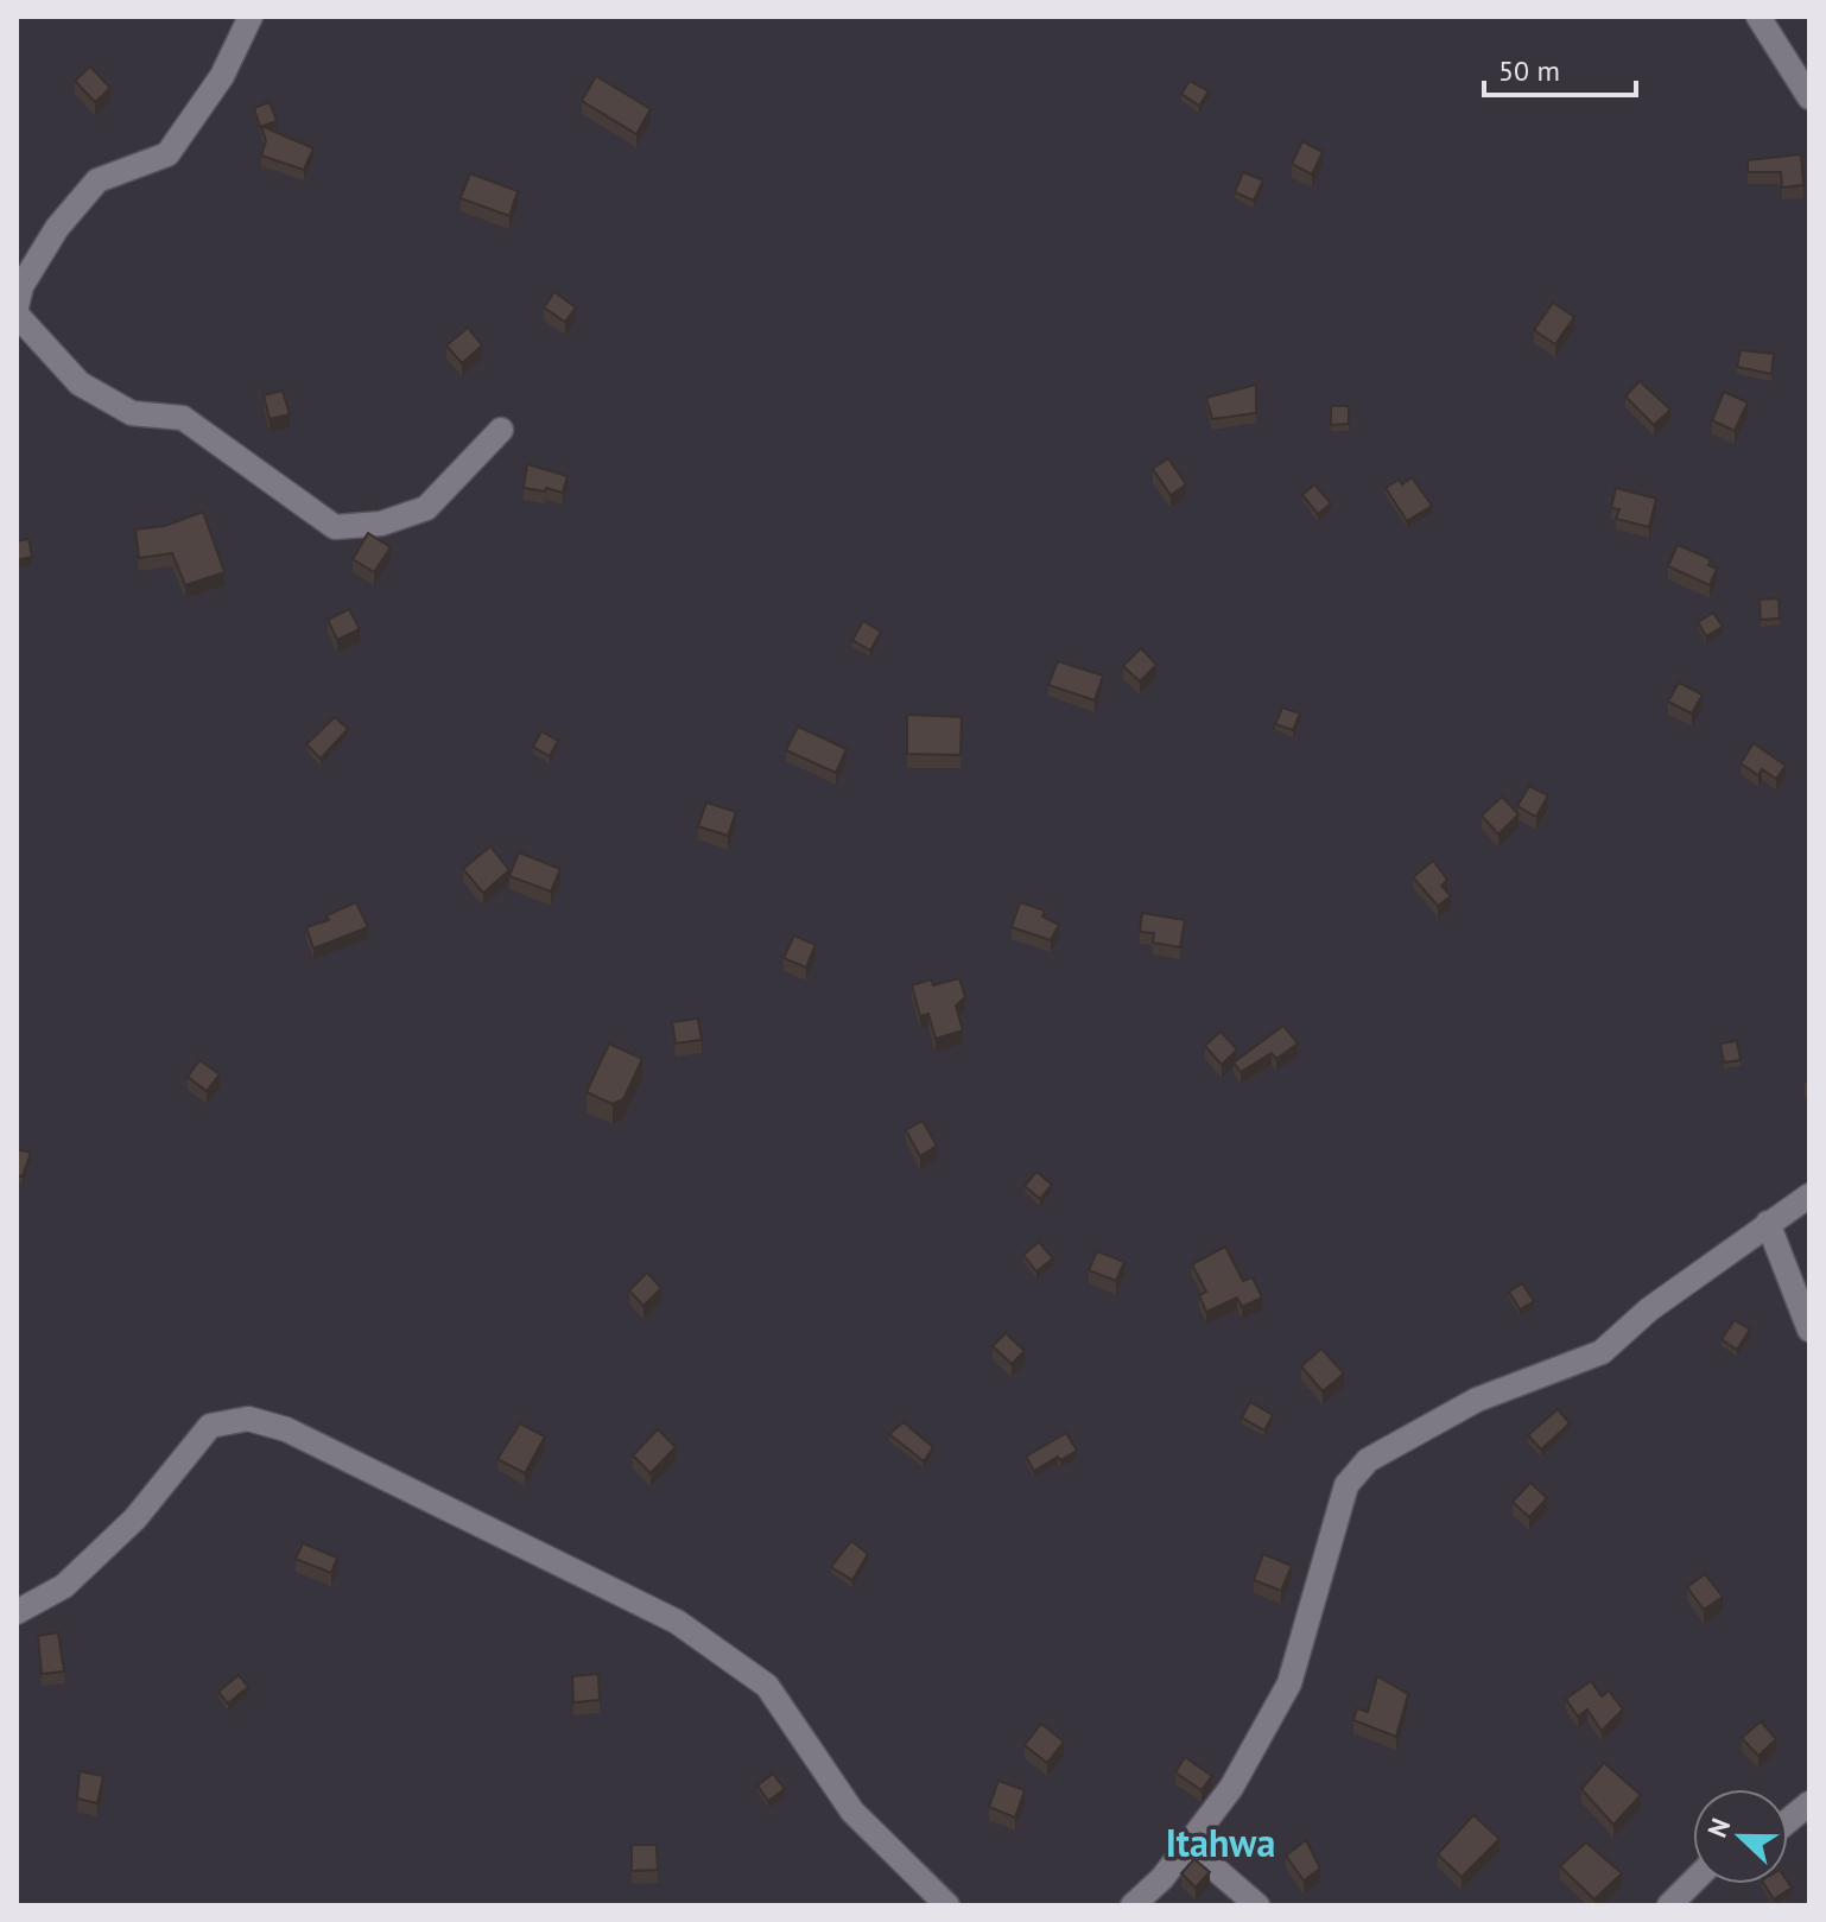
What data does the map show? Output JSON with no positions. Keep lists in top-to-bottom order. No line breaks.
{"districts":["Itahwa"],"scale_bar":"50 m","north":"left"}
